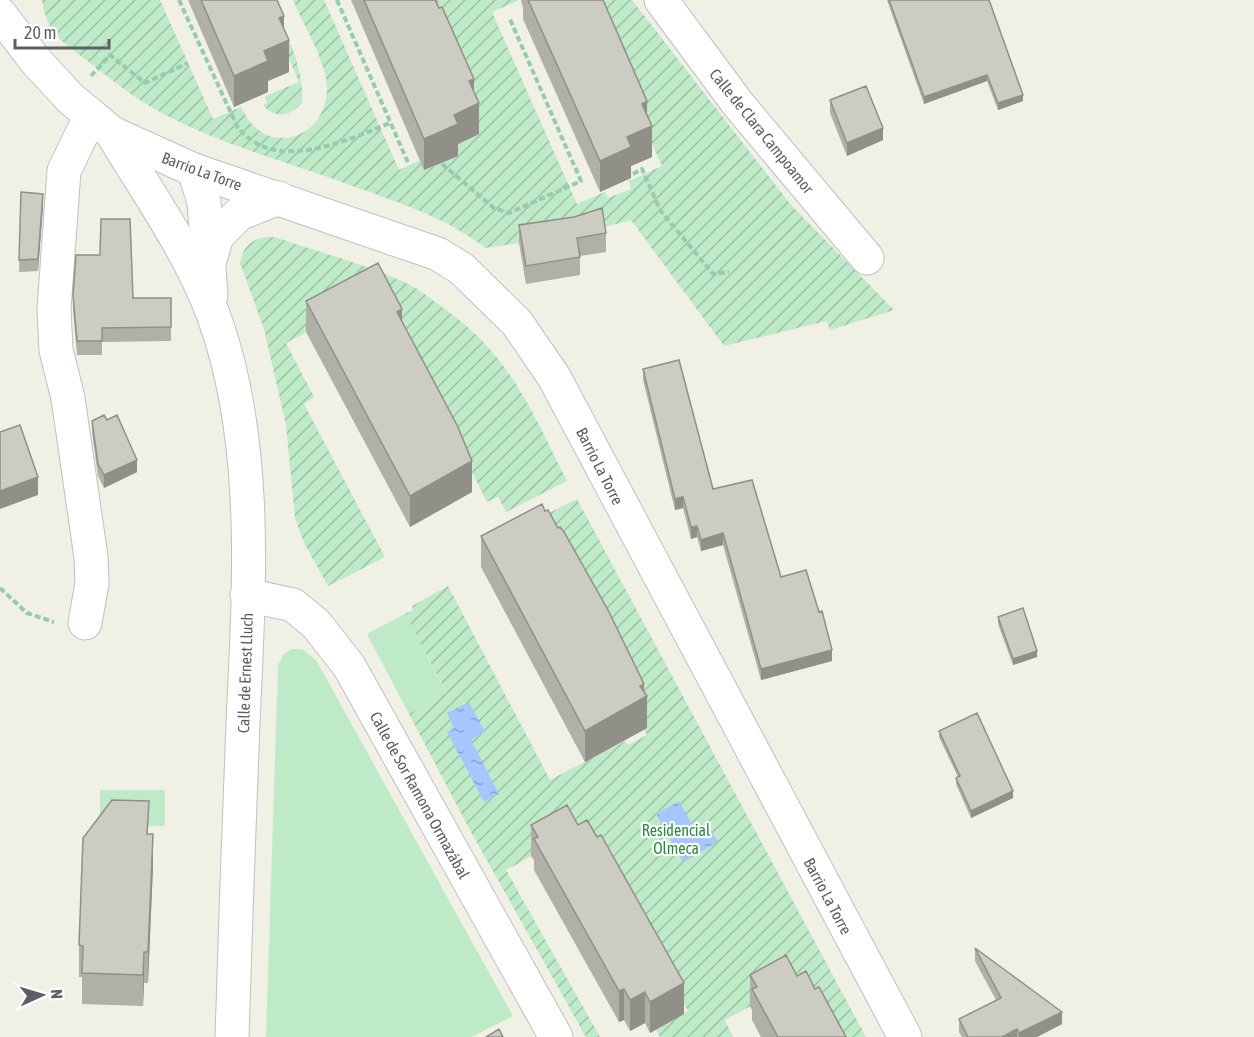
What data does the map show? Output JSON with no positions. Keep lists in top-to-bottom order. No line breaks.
{"streets":{"street":["Calle de Clara Campoamor","Barrio La Torre","Calle de Ernest Lluch","Calle de Sor Ramona Ormazábal"]},"crossings":[["Barrio La Torre","Calle de Ernest Lluch"],["Calle de Ernest Lluch","Calle de Sor Ramona Ormazábal"]],"parks":["Residencial Olmeca"],"scale_bar":"20 m","north":"right"}
